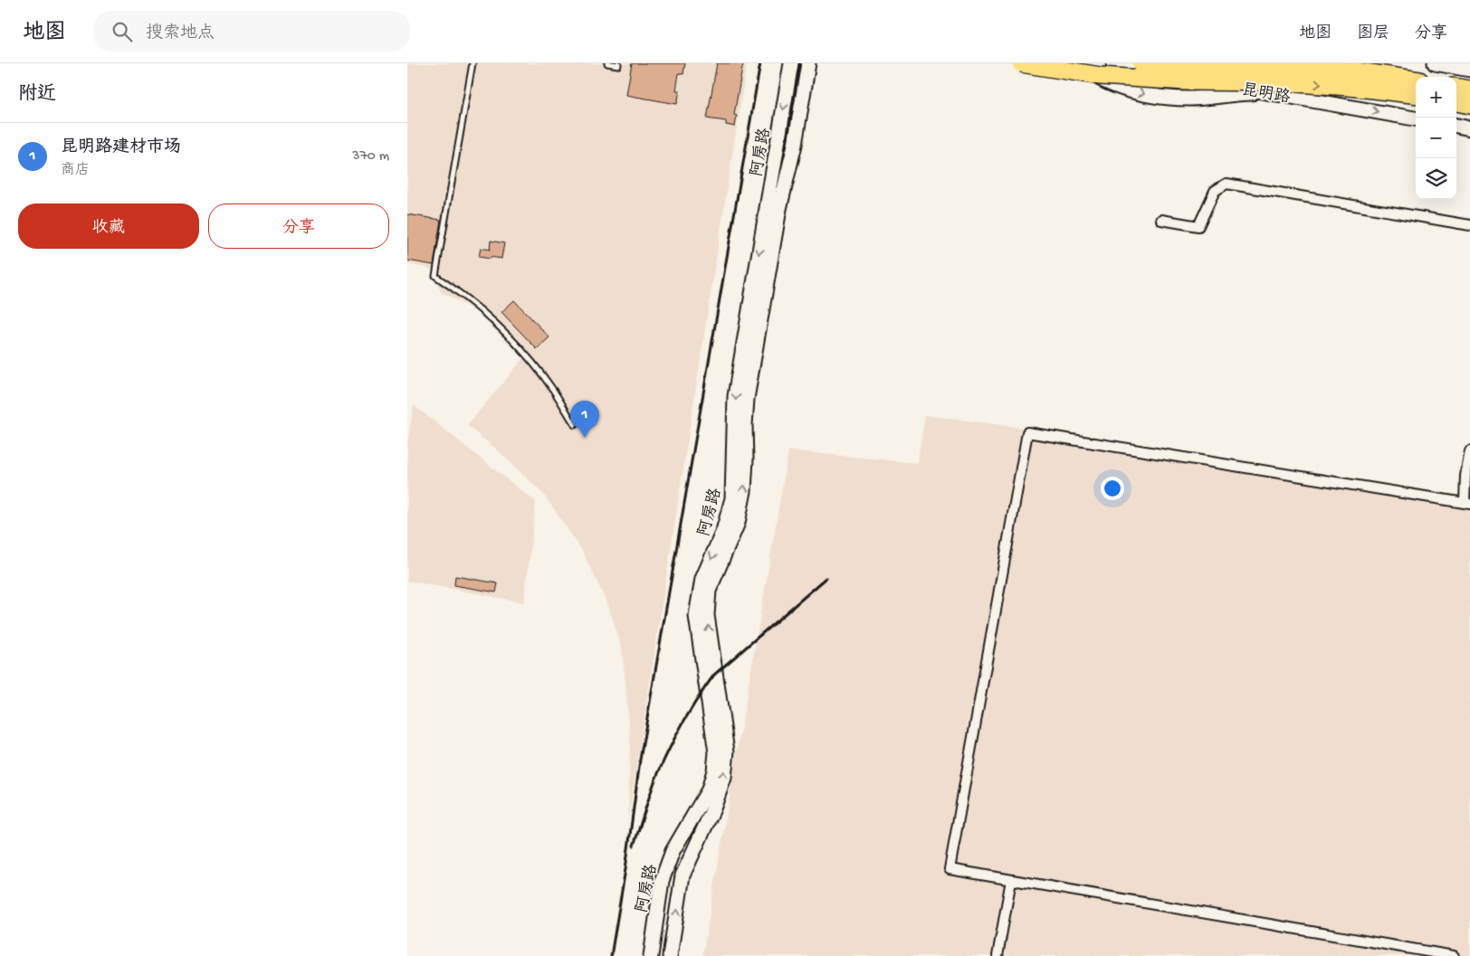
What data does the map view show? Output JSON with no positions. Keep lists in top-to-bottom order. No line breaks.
{"streets":{"main road":["昆明路","阿房路"]},"one_way":["昆明路"],"page":{"header":"地图","search":"搜索地点","nav":["地图","图层","分享"],"heading":"附近","map_buttons":["+","−"],"list":[{"mark":"1","name":"昆明路建材市场","note":"商店","value":"370 m"}],"buttons":["收藏","分享"],"pins":"1"}}
